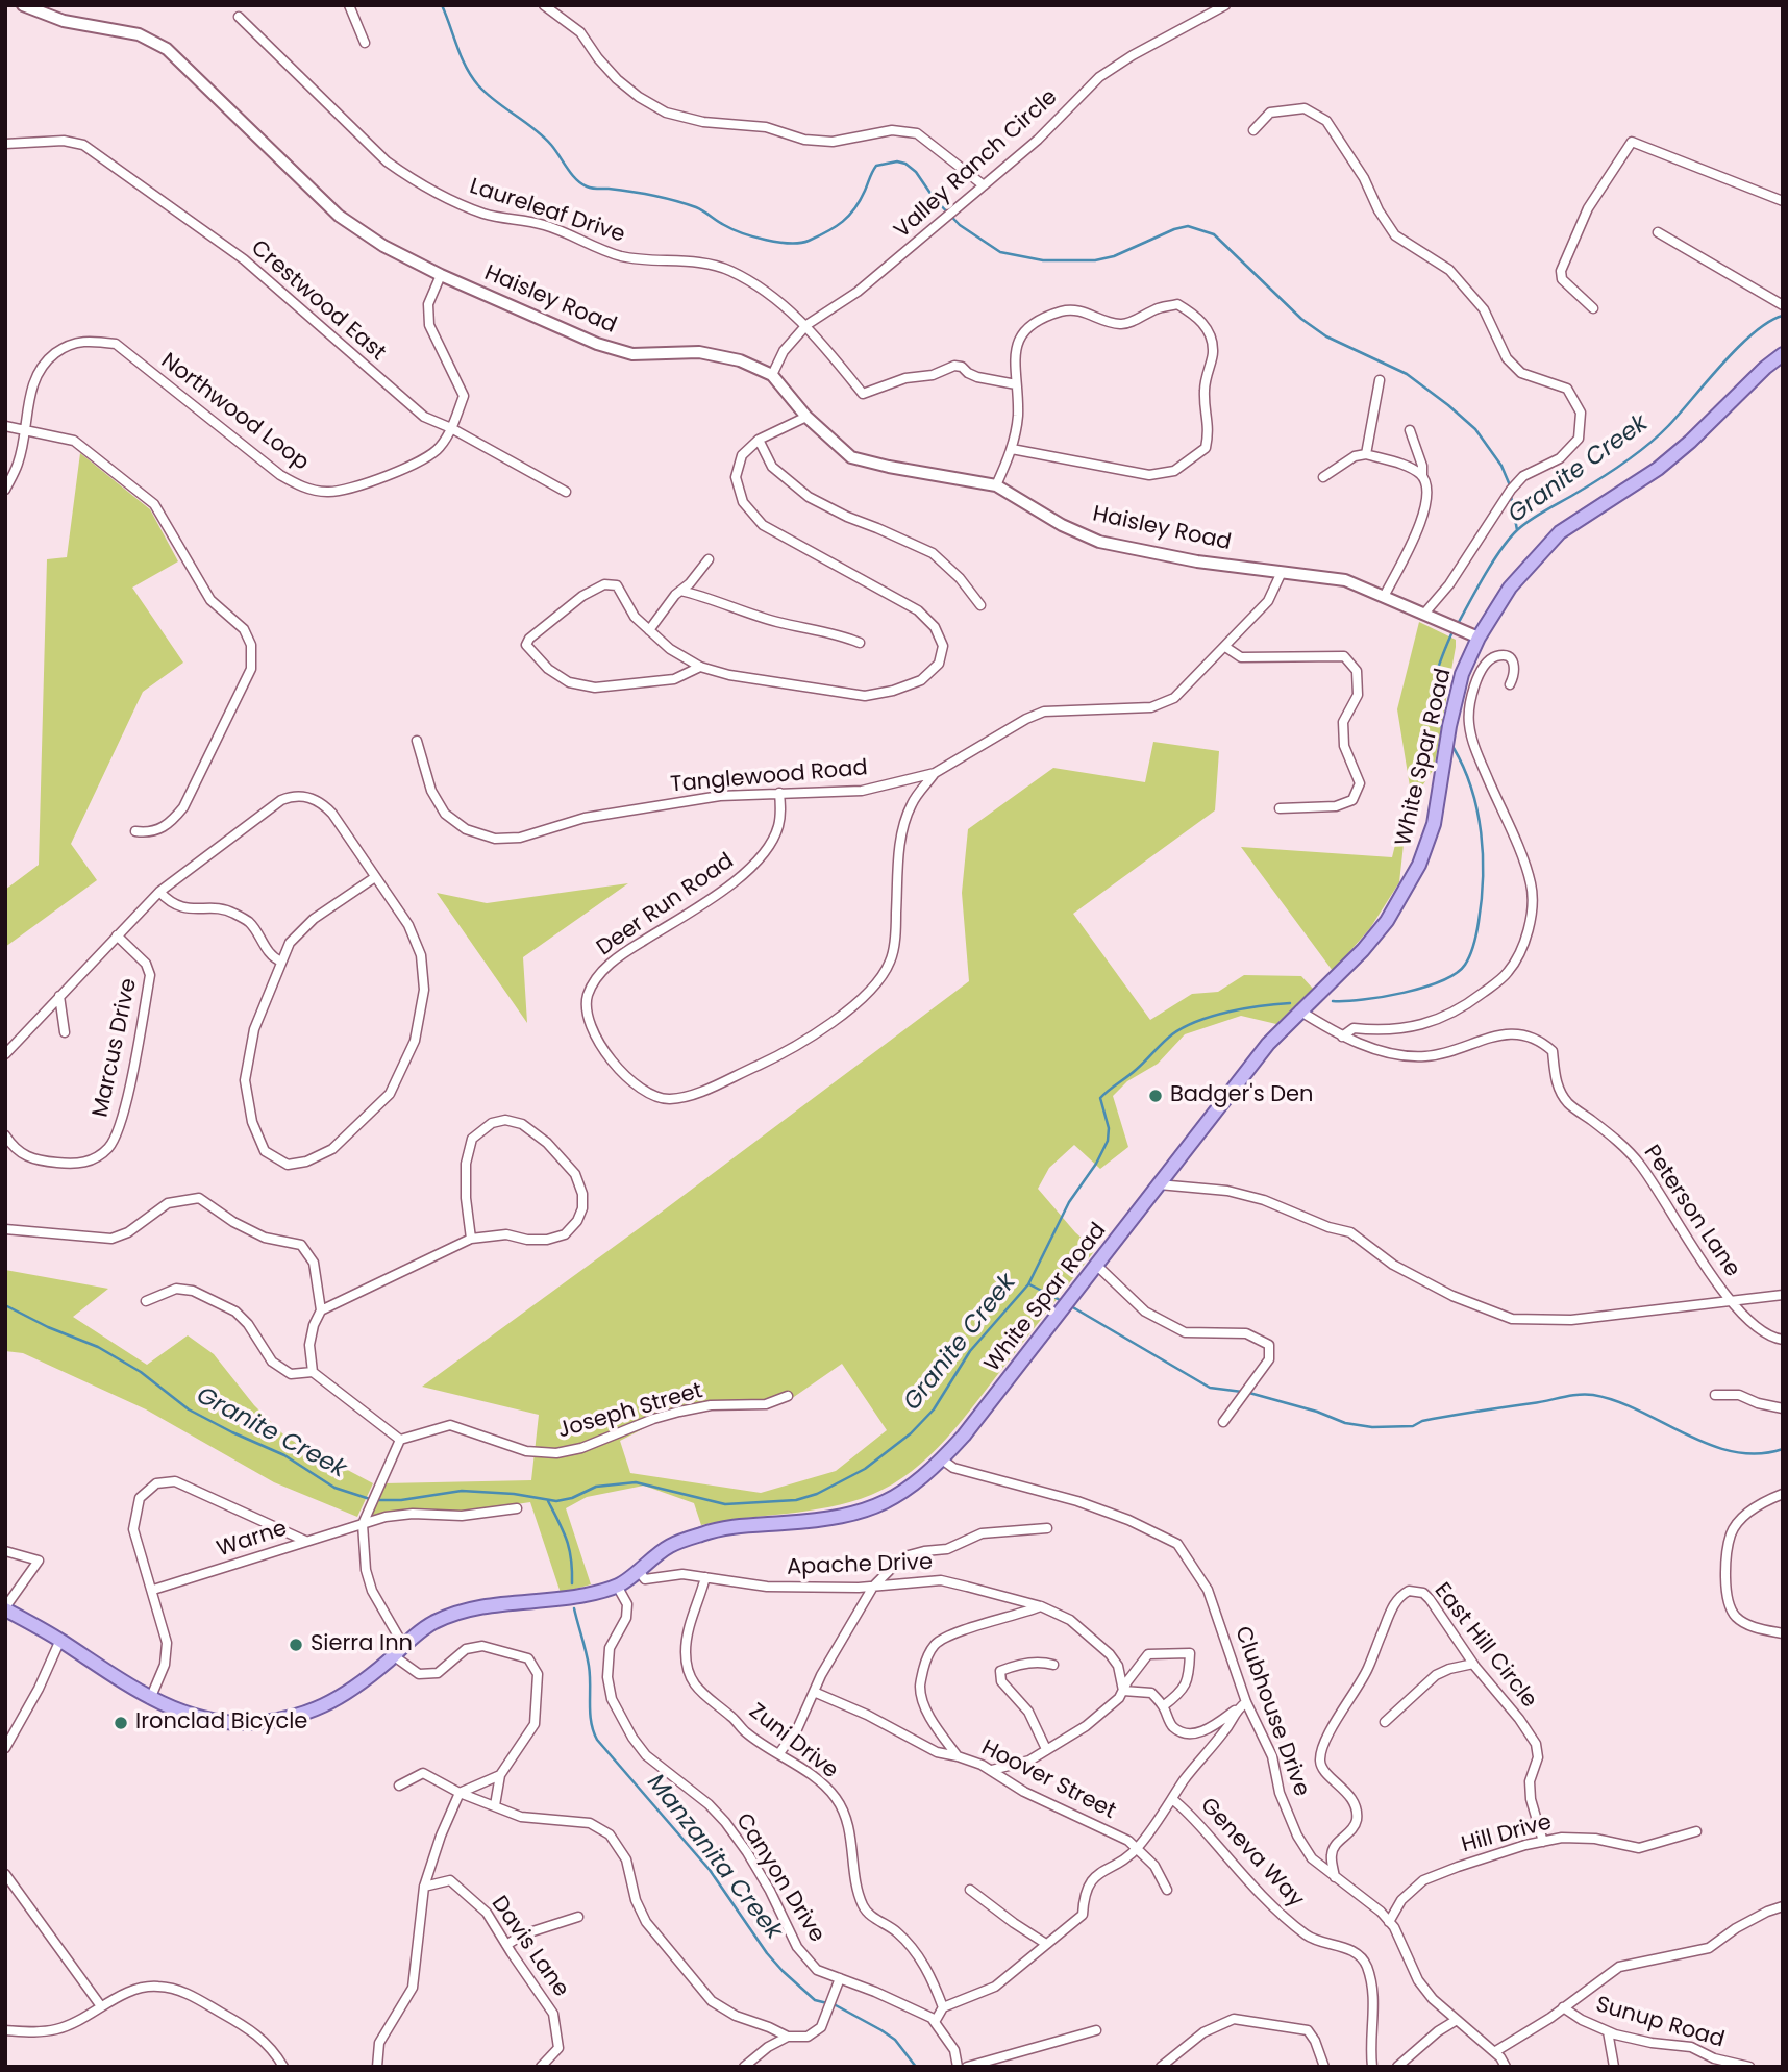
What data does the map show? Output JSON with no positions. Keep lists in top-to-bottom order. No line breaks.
{"streets":{"main road":["White Spar Road"],"street":["Valley Ranch Circle","Laureleaf Drive","Haisley Road","Crestwood East","Northwood Loop","Tanglewood Road","Deer Run Road","Marcus Drive","Peterson Lane","Joseph Street","Warne","Apache Drive","East Hill Circle","Clubhouse Drive","Zuni Drive","Hoover Street","Hill Drive","Geneva Way","Canyon Drive","Davis Lane","Sunup Road"]},"crossings":[["Valley Ranch Circle","Laureleaf Drive"],["Valley Ranch Circle","Haisley Road"],["Haisley Road","Northwood Loop"],["Haisley Road","White Spar Road"],["Haisley Road","Tanglewood Road"],["Crestwood East","Northwood Loop"],["White Spar Road","Peterson Lane"],["White Spar Road","Apache Drive"],["White Spar Road","Clubhouse Drive"],["White Spar Road","Canyon Drive"],["Tanglewood Road","Deer Run Road"],["Apache Drive","Zuni Drive"],["Apache Drive","Hoover Street"],["East Hill Circle","Clubhouse Drive"],["East Hill Circle","Hill Drive"],["Clubhouse Drive","Hill Drive"]],"water":["Granite Creek","Manzanita Creek"],"places":["Badger's Den","Sierra Inn","Ironclad Bicycle"]}
